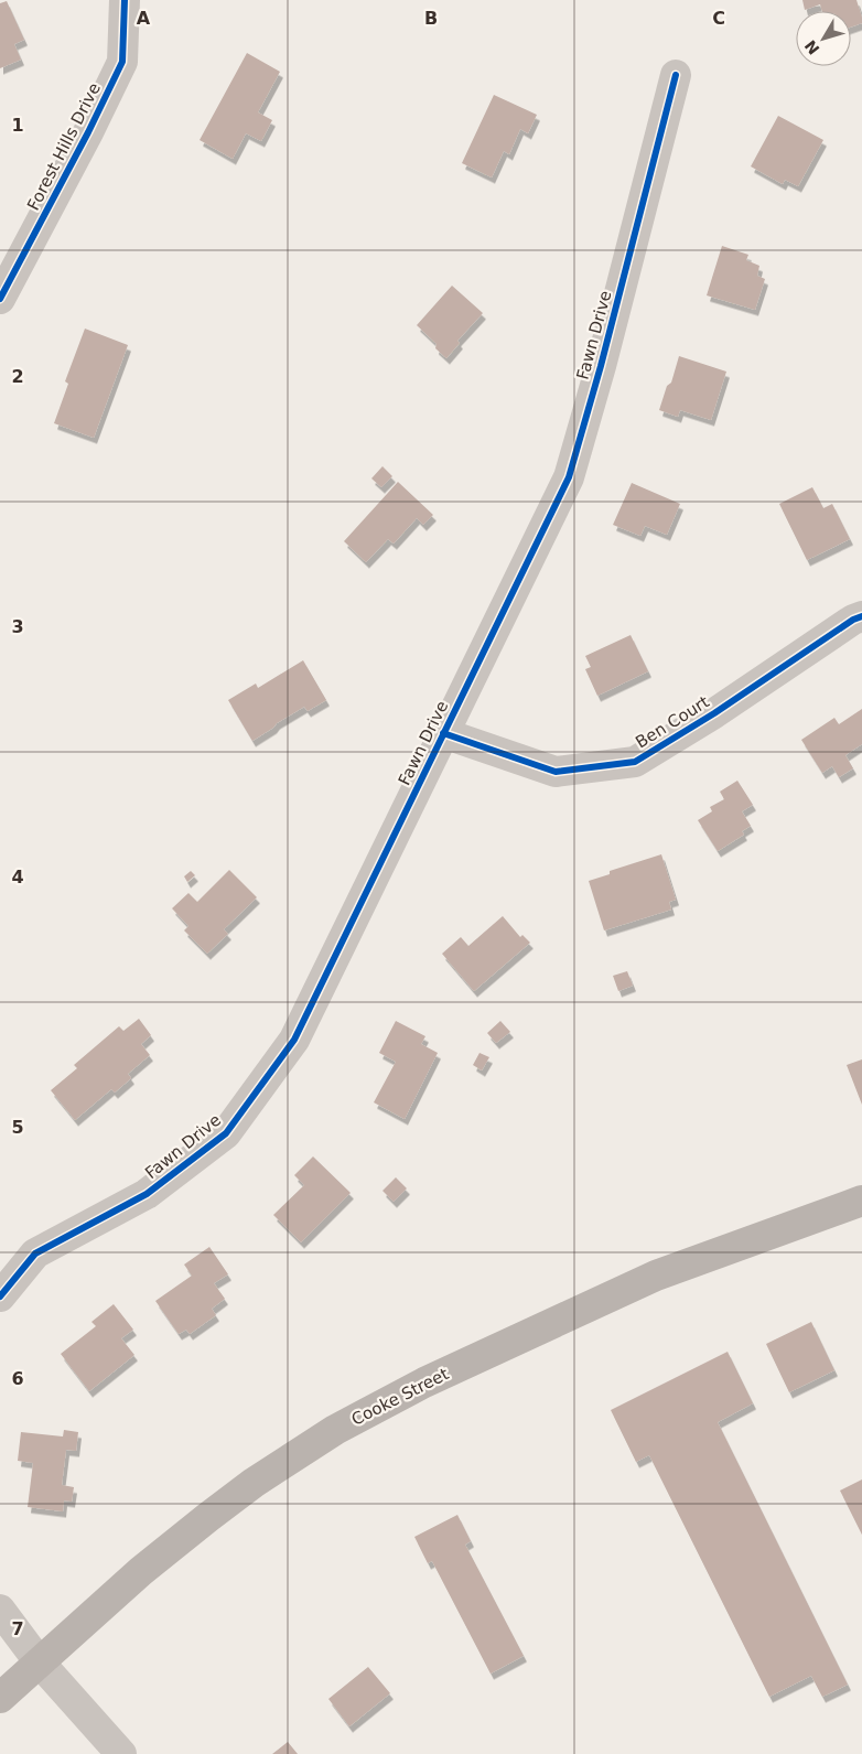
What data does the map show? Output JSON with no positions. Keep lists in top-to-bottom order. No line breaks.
{"streets":{"main road":["Cooke Street"],"street":["Forest Hills Drive","Fawn Drive","Ben Court"]},"crossings":[["Fawn Drive","Ben Court"]],"north":"bottom left","grid":{"columns":["A","B","C"],"rows":["1","2","3","4","5","6","7"]}}
